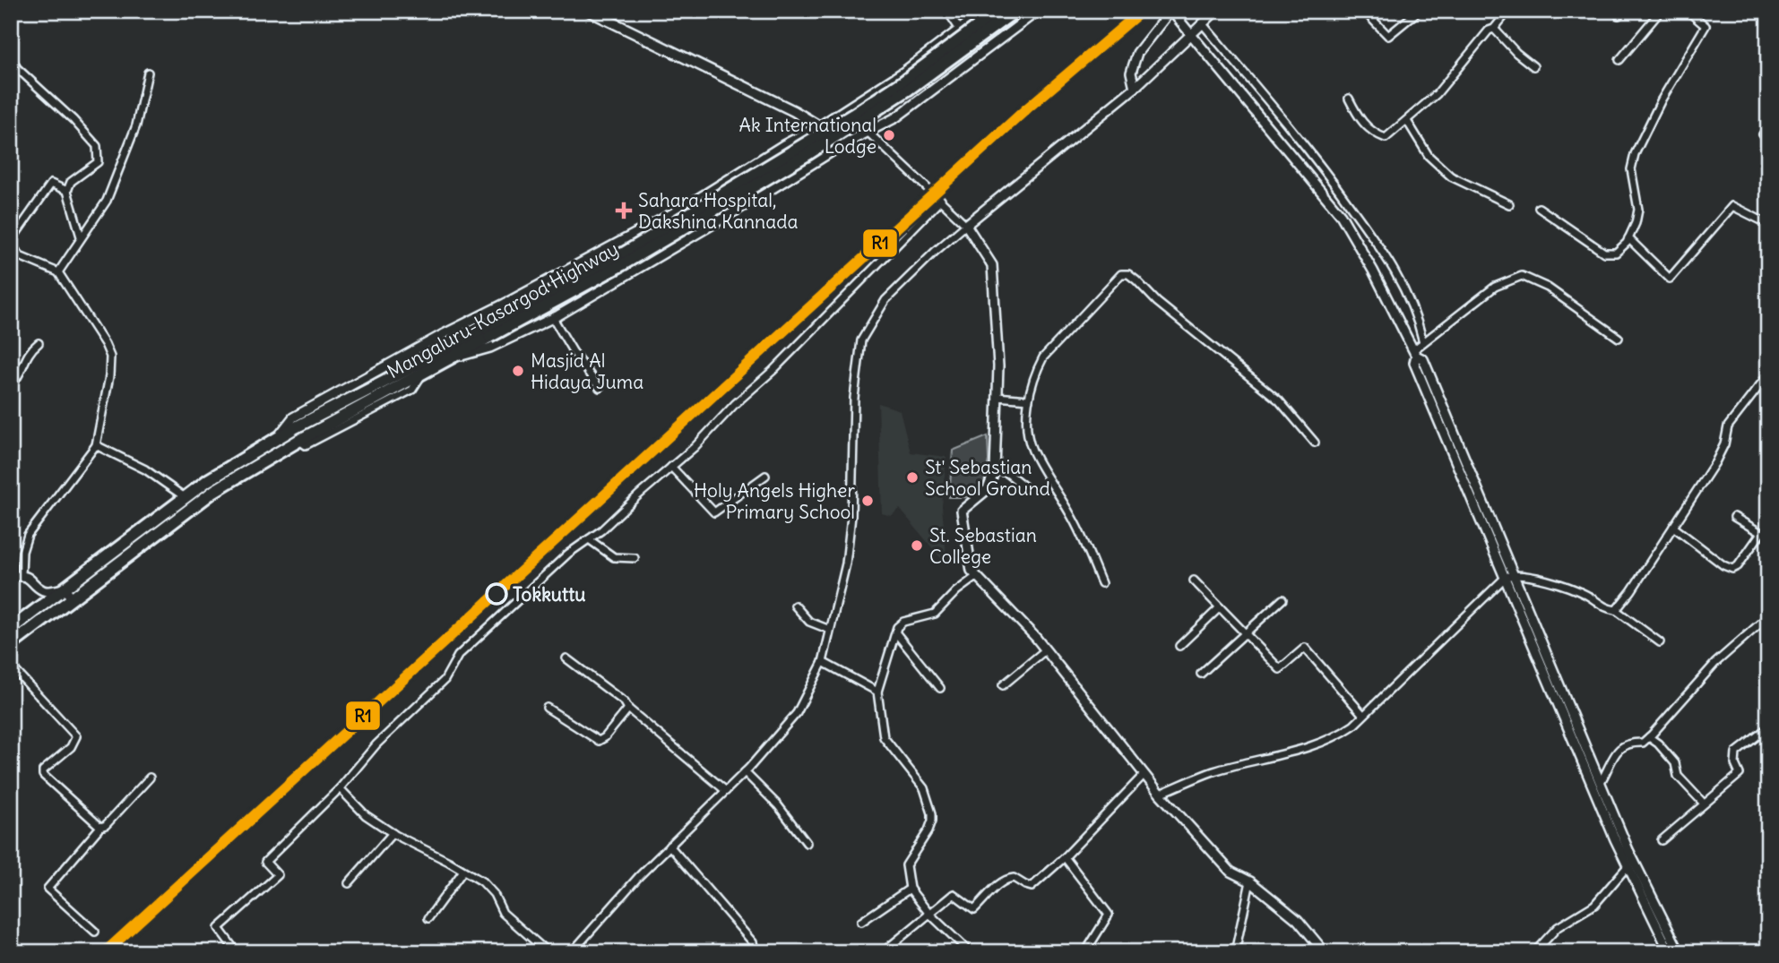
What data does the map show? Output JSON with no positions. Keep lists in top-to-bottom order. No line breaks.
{"streets":{"highway":["Mangaluru-Kasargod Highway"]},"places":{"other":["Ak International Lodge","Masjid Al Hidaya Juma","St' Sebastian School Ground","Holy Angels Higher Primary School","St. Sebastian College","Tokkuttu"],"health":["Sahara Hospital, Dakshina Kannada"]},"lines":["transit line R1"]}
